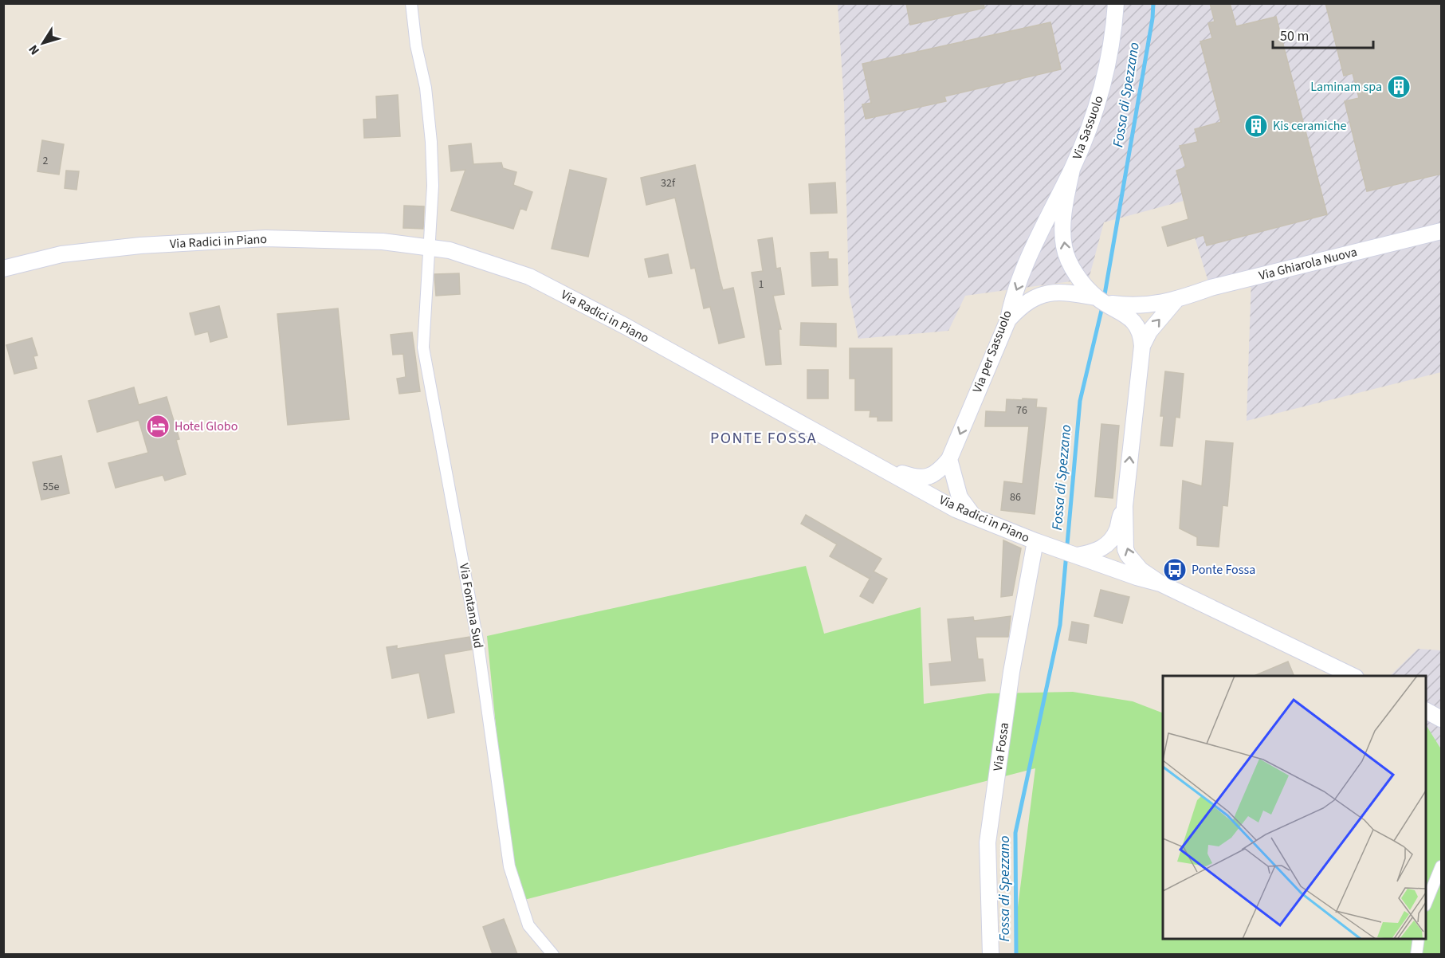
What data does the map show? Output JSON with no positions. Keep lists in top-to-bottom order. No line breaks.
{"streets":{"street":["Via Sassuolo","Via Radici in Piano","Via Ghiarola Nuova","Via per Sassuolo","Via Fontana Sud","Via Fossa"]},"crossings":[["Via Sassuolo","Via per Sassuolo"],["Via Radici in Piano","Via Fontana Sud"],["Via Radici in Piano","Via Fossa"],["Via Ghiarola Nuova","Via per Sassuolo"]],"one_way":["Via per Sassuolo"],"districts":["PONTE FOSSA"],"water":["Fossa di Spezzano"],"places":{"building":["Laminam spa","Kis ceramiche"],"hotel":["Hotel Globo"],"bus stop":["Ponte Fossa"]},"house_numbers":["2","32f","1","76","55e","86"],"scale_bar":"50 m","north":"bottom left"}
